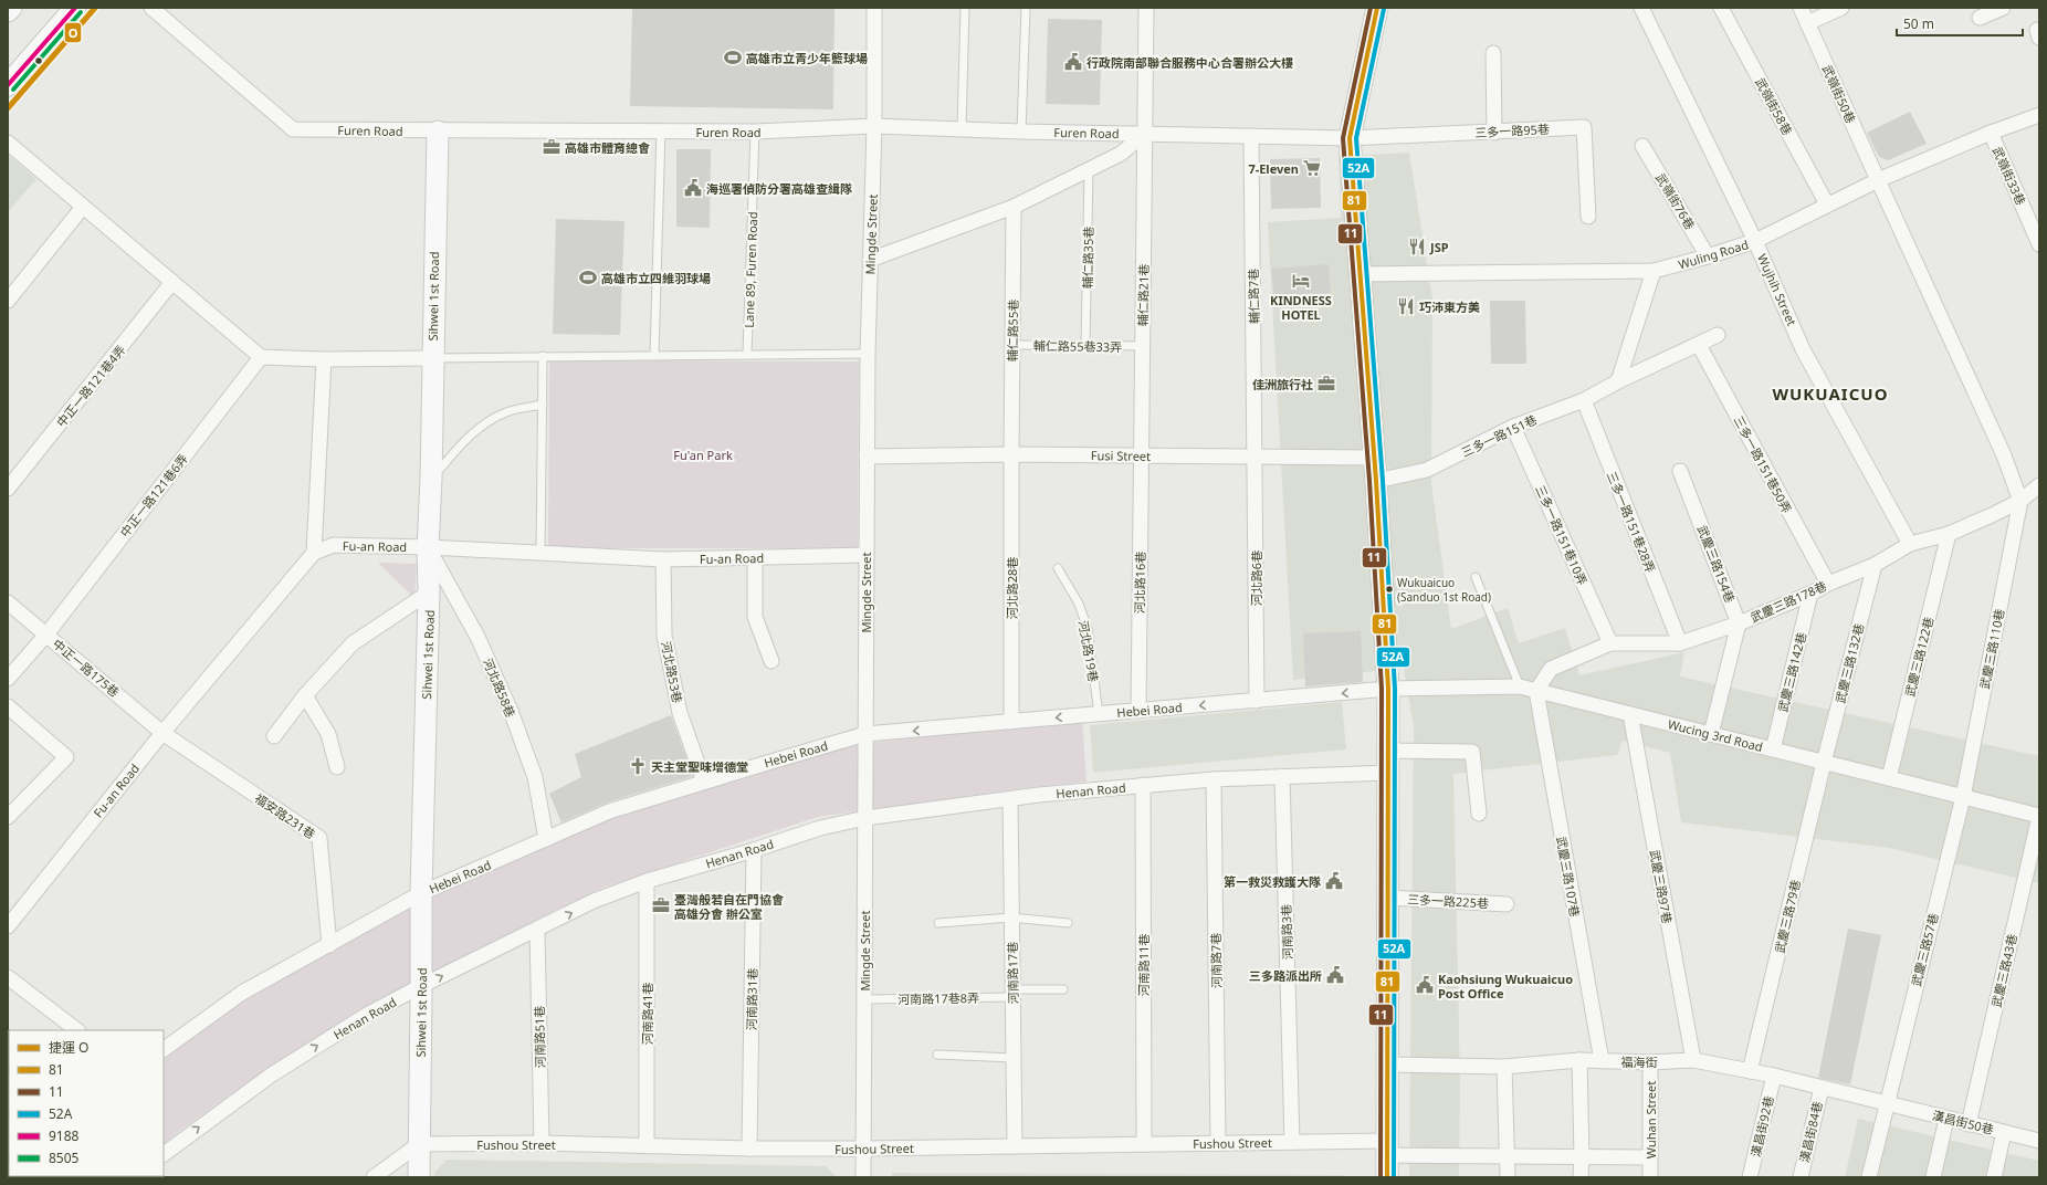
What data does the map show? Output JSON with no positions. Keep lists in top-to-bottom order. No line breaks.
{"streets":{"street":["武嶺街50巷","武嶺街58巷","Furen Road","三多一路95巷","武嶺街33巷","武嶺街76巷","Mingde Street","Wuling Road","Wujhih Street","輔仁路21巷","Sihwei 1st Road","輔仁路7巷","輔仁路55巷","中正一路121巷4弄","三多一路151巷","Fusi Street","三多一路151巷50弄","中正一路121巷6弄","三多一路151巷28弄","三多一路151巷10弄","Fu-an Road","武慶三路154巷","河北路6巷","河北路16巷","河北路28巷","武慶三路178巷","武慶三路110巷","武慶三路122巷","武慶三路132巷","中正一路175巷","河北路53巷","武慶三路142巷","河北路58巷","Hebei Road","Wucing 3rd Road","Henan Road","福安路231巷","武慶三路107巷","武慶三路97巷","三多一路225巷","武慶三路79巷","河南路3巷","武慶三路57巷","河南路7巷","河南路11巷","武慶三路43巷","河南路17巷","河南路31巷","河南路41巷","河南路51巷","福海街","Wuhan Street","漢昌街50巷","漢昌街92巷","漢昌街84巷","Fushou Street"],"lane":["輔仁路35巷","Lane 89, Furen Road","輔仁路55巷33弄","河北路19巷","河南路17巷8弄"]},"crossings":[["武嶺街50巷","Wuling Road"],["武嶺街50巷","武慶三路178巷"],["武嶺街50巷","武慶三路110巷"],["武嶺街58巷","Wuling Road"],["Furen Road","三多一路95巷"],["Furen Road","Mingde Street"],["Furen Road","Lane 89, Furen Road"],["Furen Road","輔仁路21巷"],["Furen Road","Sihwei 1st Road"],["Furen Road","輔仁路7巷"],["武嶺街33巷","Wuling Road"],["武嶺街76巷","Wuling Road"],["Mingde Street","Fusi Street"],["Mingde Street","Fu-an Road"],["Mingde Street","Hebei Road"],["Mingde Street","Henan Road"],["Mingde Street","河南路17巷8弄"],["Mingde Street","Fushou Street"],["Wuling Road","Wujhih Street"],["輔仁路35巷","輔仁路55巷33弄"],["Wujhih Street","武慶三路178巷"],["輔仁路21巷","輔仁路55巷33弄"],["輔仁路21巷","Fusi Street"],["輔仁路21巷","河北路16巷"],["Sihwei 1st Road","Fu-an Road"],["Sihwei 1st Road","河北路58巷"],["Sihwei 1st Road","Hebei Road"],["Sihwei 1st Road","Henan Road"],["Sihwei 1st Road","Fushou Street"],["輔仁路7巷","Fusi Street"],["輔仁路7巷","河北路6巷"],["輔仁路55巷","輔仁路55巷33弄"],["輔仁路55巷","Fusi Street"],["輔仁路55巷","河北路28巷"],["三多一路151巷","三多一路151巷50弄"],["三多一路151巷","三多一路151巷28弄"],["三多一路151巷","三多一路151巷10弄"],["Fusi Street","河北路6巷"],["Fusi Street","河北路16巷"],["Fusi Street","河北路28巷"],["三多一路151巷50弄","武慶三路178巷"],["中正一路121巷6弄","中正一路175巷"],["三多一路151巷28弄","武慶三路178巷"],["三多一路151巷10弄","武慶三路178巷"],["Fu-an Road","中正一路175巷"],["Fu-an Road","河北路53巷"],["Fu-an Road","河北路58巷"],["Fu-an Road","福安路231巷"],["武慶三路154巷","武慶三路178巷"],["河北路6巷","Hebei Road"],["河北路16巷","Hebei Road"],["河北路28巷","Hebei Road"],["武慶三路178巷","武慶三路110巷"],["武慶三路178巷","武慶三路122巷"],["武慶三路178巷","武慶三路132巷"],["武慶三路178巷","武慶三路142巷"],["武慶三路178巷","Wucing 3rd Road"],["武慶三路178巷","武慶三路107巷"],["武慶三路110巷","Wucing 3rd Road"],["武慶三路110巷","武慶三路57巷"],["河北路19巷","Hebei Road"],["武慶三路122巷","Wucing 3rd Road"],["武慶三路132巷","Wucing 3rd Road"],["武慶三路132巷","武慶三路79巷"],["中正一路175巷","福安路231巷"],["河北路53巷","Hebei Road"],["武慶三路142巷","Wucing 3rd Road"],["河北路58巷","Hebei Road"],["Hebei Road","Wucing 3rd Road"],["Hebei Road","福安路231巷"],["Wucing 3rd Road","武慶三路107巷"],["Wucing 3rd Road","武慶三路97巷"],["Wucing 3rd Road","武慶三路79巷"],["Wucing 3rd Road","武慶三路57巷"],["Wucing 3rd Road","武慶三路43巷"],["Henan Road","河南路3巷"],["Henan Road","河南路7巷"],["Henan Road","河南路11巷"],["Henan Road","河南路17巷"],["Henan Road","河南路31巷"],["Henan Road","河南路41巷"],["Henan Road","河南路51巷"],["武慶三路107巷","福海街"],["武慶三路97巷","福海街"],["武慶三路79巷","福海街"],["河南路3巷","Fushou Street"],["武慶三路57巷","福海街"],["武慶三路57巷","漢昌街50巷"],["河南路7巷","Fushou Street"],["河南路11巷","Fushou Street"],["武慶三路43巷","漢昌街50巷"],["河南路17巷","河南路17巷8弄"],["河南路17巷","Fushou Street"],["河南路31巷","Fushou Street"],["河南路41巷","Fushou Street"],["河南路51巷","Fushou Street"],["福海街","Wuhan Street"],["福海街","漢昌街50巷"],["福海街","漢昌街92巷"],["福海街","漢昌街84巷"],["Wuhan Street","Fushou Street"]],"one_way":["Hebei Road","Henan Road"],"districts":["WUKUAICUO"],"parks":["Fu'an Park"],"places":{"sports":["高雄市立青少年籃球場","高雄市立四維羽球場"],"public building":["行政院南部聯合服務中心合署辦公大樓","海巡署偵防分署高雄查緝隊","第一救災救護大隊","三多路派出所","Kaohsiung Wukuaicuo Post Office"],"office":["高雄市體育總會","佳洲旅行社","臺灣般若自在門協會 高雄分會 辦公室"],"supermarket":["7-Eleven"],"restaurant":["JSP","巧沛東方美"],"hotel":["KINDNESS HOTEL"],"other":["Wukuaicuo (Sanduo 1st Road)"],"church":["天主堂聖味增德堂"]},"lines":["metro line O","transit line 81","transit line 11","transit line 9188","transit line 52A","transit line 8505"],"legend":["捷運 O","81","11","52A","9188","8505"],"scale_bar":"50 m"}
